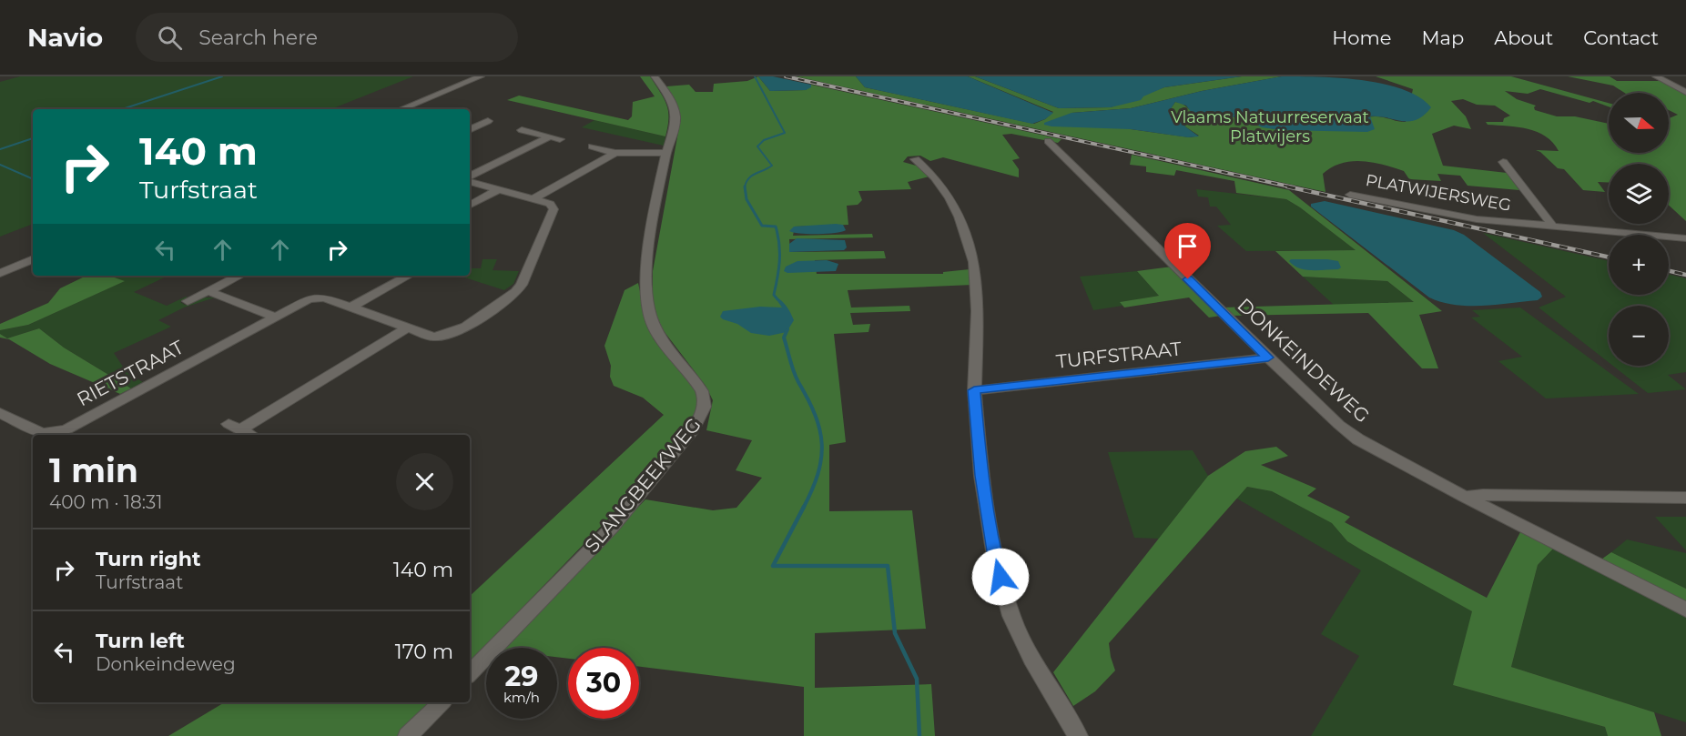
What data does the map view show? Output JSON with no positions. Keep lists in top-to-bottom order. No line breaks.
{"streets":{"street":["PLATWIJERSWEG","TURFSTRAAT","DONKEINDEWEG","RIETSTRAAT","SLANGBEEKWEG"]},"crossings":[["TURFSTRAAT","DONKEINDEWEG"]],"parks":["Vlaams Natuurreservaat Platwijers"],"north":"right","page":{"header":"Navio","search":"Search here","nav":["Home","Map","About","Contact"],"map_buttons":["+","−"],"turn":["140 m","Turfstraat"],"heading":["1 min","400 m · 18:31"],"list":[{"name":"Turn right","note":"Turfstraat","value":"140 m"},{"name":"Turn left","note":"Donkeindeweg","value":"170 m"}],"speed":"29 km/h","limit":"30"}}
